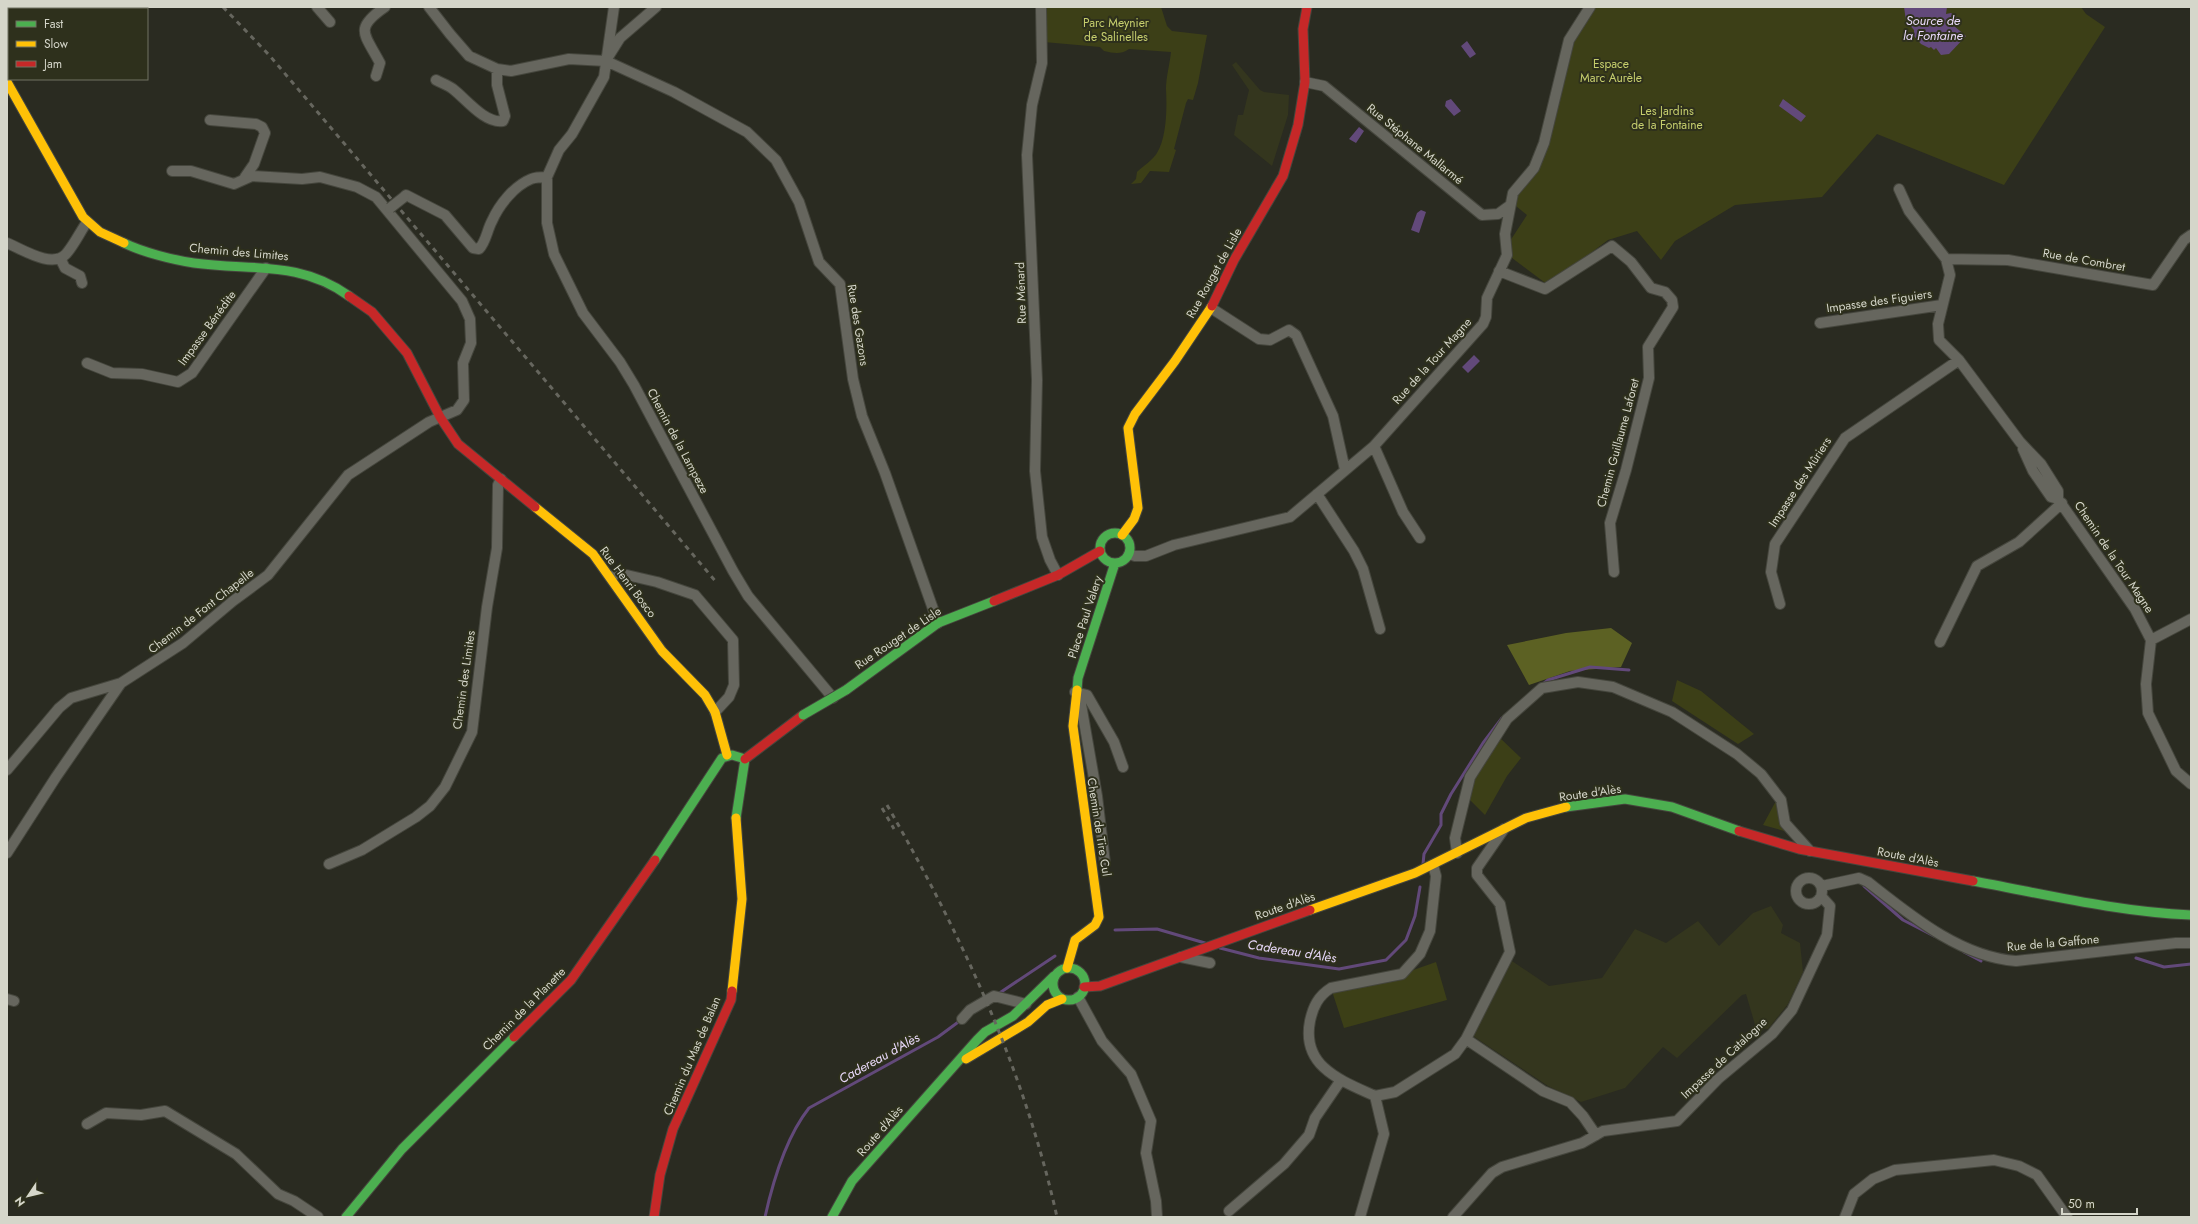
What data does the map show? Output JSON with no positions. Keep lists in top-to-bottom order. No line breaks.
{"streets":{"street":["Rue Stéphane Mallarmé","Chemin des Limites","Rue de Combret","Rue Rouget de Lisle","Rue Ménard","Impasse des Figuiers","Rue des Gazons","Impasse Bénédite","Rue de la Tour Magne","Chemin de la Lampeze","Chemin Guillaume Laforet","Impasse des Mûriers","Chemin de la Tour Magne","Rue Henri Bosco","Chemin de Font Chapelle","Place Paul Valery","Route d'Alès","Chemin de Tire Cul","Rue de la Gaffone","Chemin de la Planette","Chemin du Mas de Balan","Impasse de Catalogne"]},"crossings":[["Rue Stéphane Mallarmé","Rue Rouget de Lisle"],["Rue Stéphane Mallarmé","Rue de la Tour Magne"],["Chemin des Limites","Impasse Bénédite"],["Chemin des Limites","Rue Henri Bosco"],["Chemin des Limites","Chemin de Font Chapelle"],["Rue de Combret","Chemin de la Tour Magne"],["Rue Rouget de Lisle","Rue Ménard"],["Rue Rouget de Lisle","Rue des Gazons"],["Rue Rouget de Lisle","Rue de la Tour Magne"],["Rue Rouget de Lisle","Chemin de la Lampeze"],["Rue Rouget de Lisle","Place Paul Valery"],["Rue Rouget de Lisle","Chemin du Mas de Balan"],["Impasse des Figuiers","Chemin de la Tour Magne"],["Rue de la Tour Magne","Chemin Guillaume Laforet"],["Rue de la Tour Magne","Place Paul Valery"],["Impasse des Mûriers","Chemin de la Tour Magne"],["Rue Henri Bosco","Chemin de Font Chapelle"],["Rue Henri Bosco","Chemin de la Planette"],["Place Paul Valery","Chemin de Tire Cul"],["Route d'Alès","Chemin de Tire Cul"],["Rue de la Gaffone","Impasse de Catalogne"]],"water":["Source de la Fontaine","Cadereau d'Alès"],"parks":["Parc Meynier de Salinelles","Espace Marc Aurèle","Les Jardins de la Fontaine"],"legend":["Fast","Slow","Jam"],"scale_bar":"50 m","north":"bottom left"}
